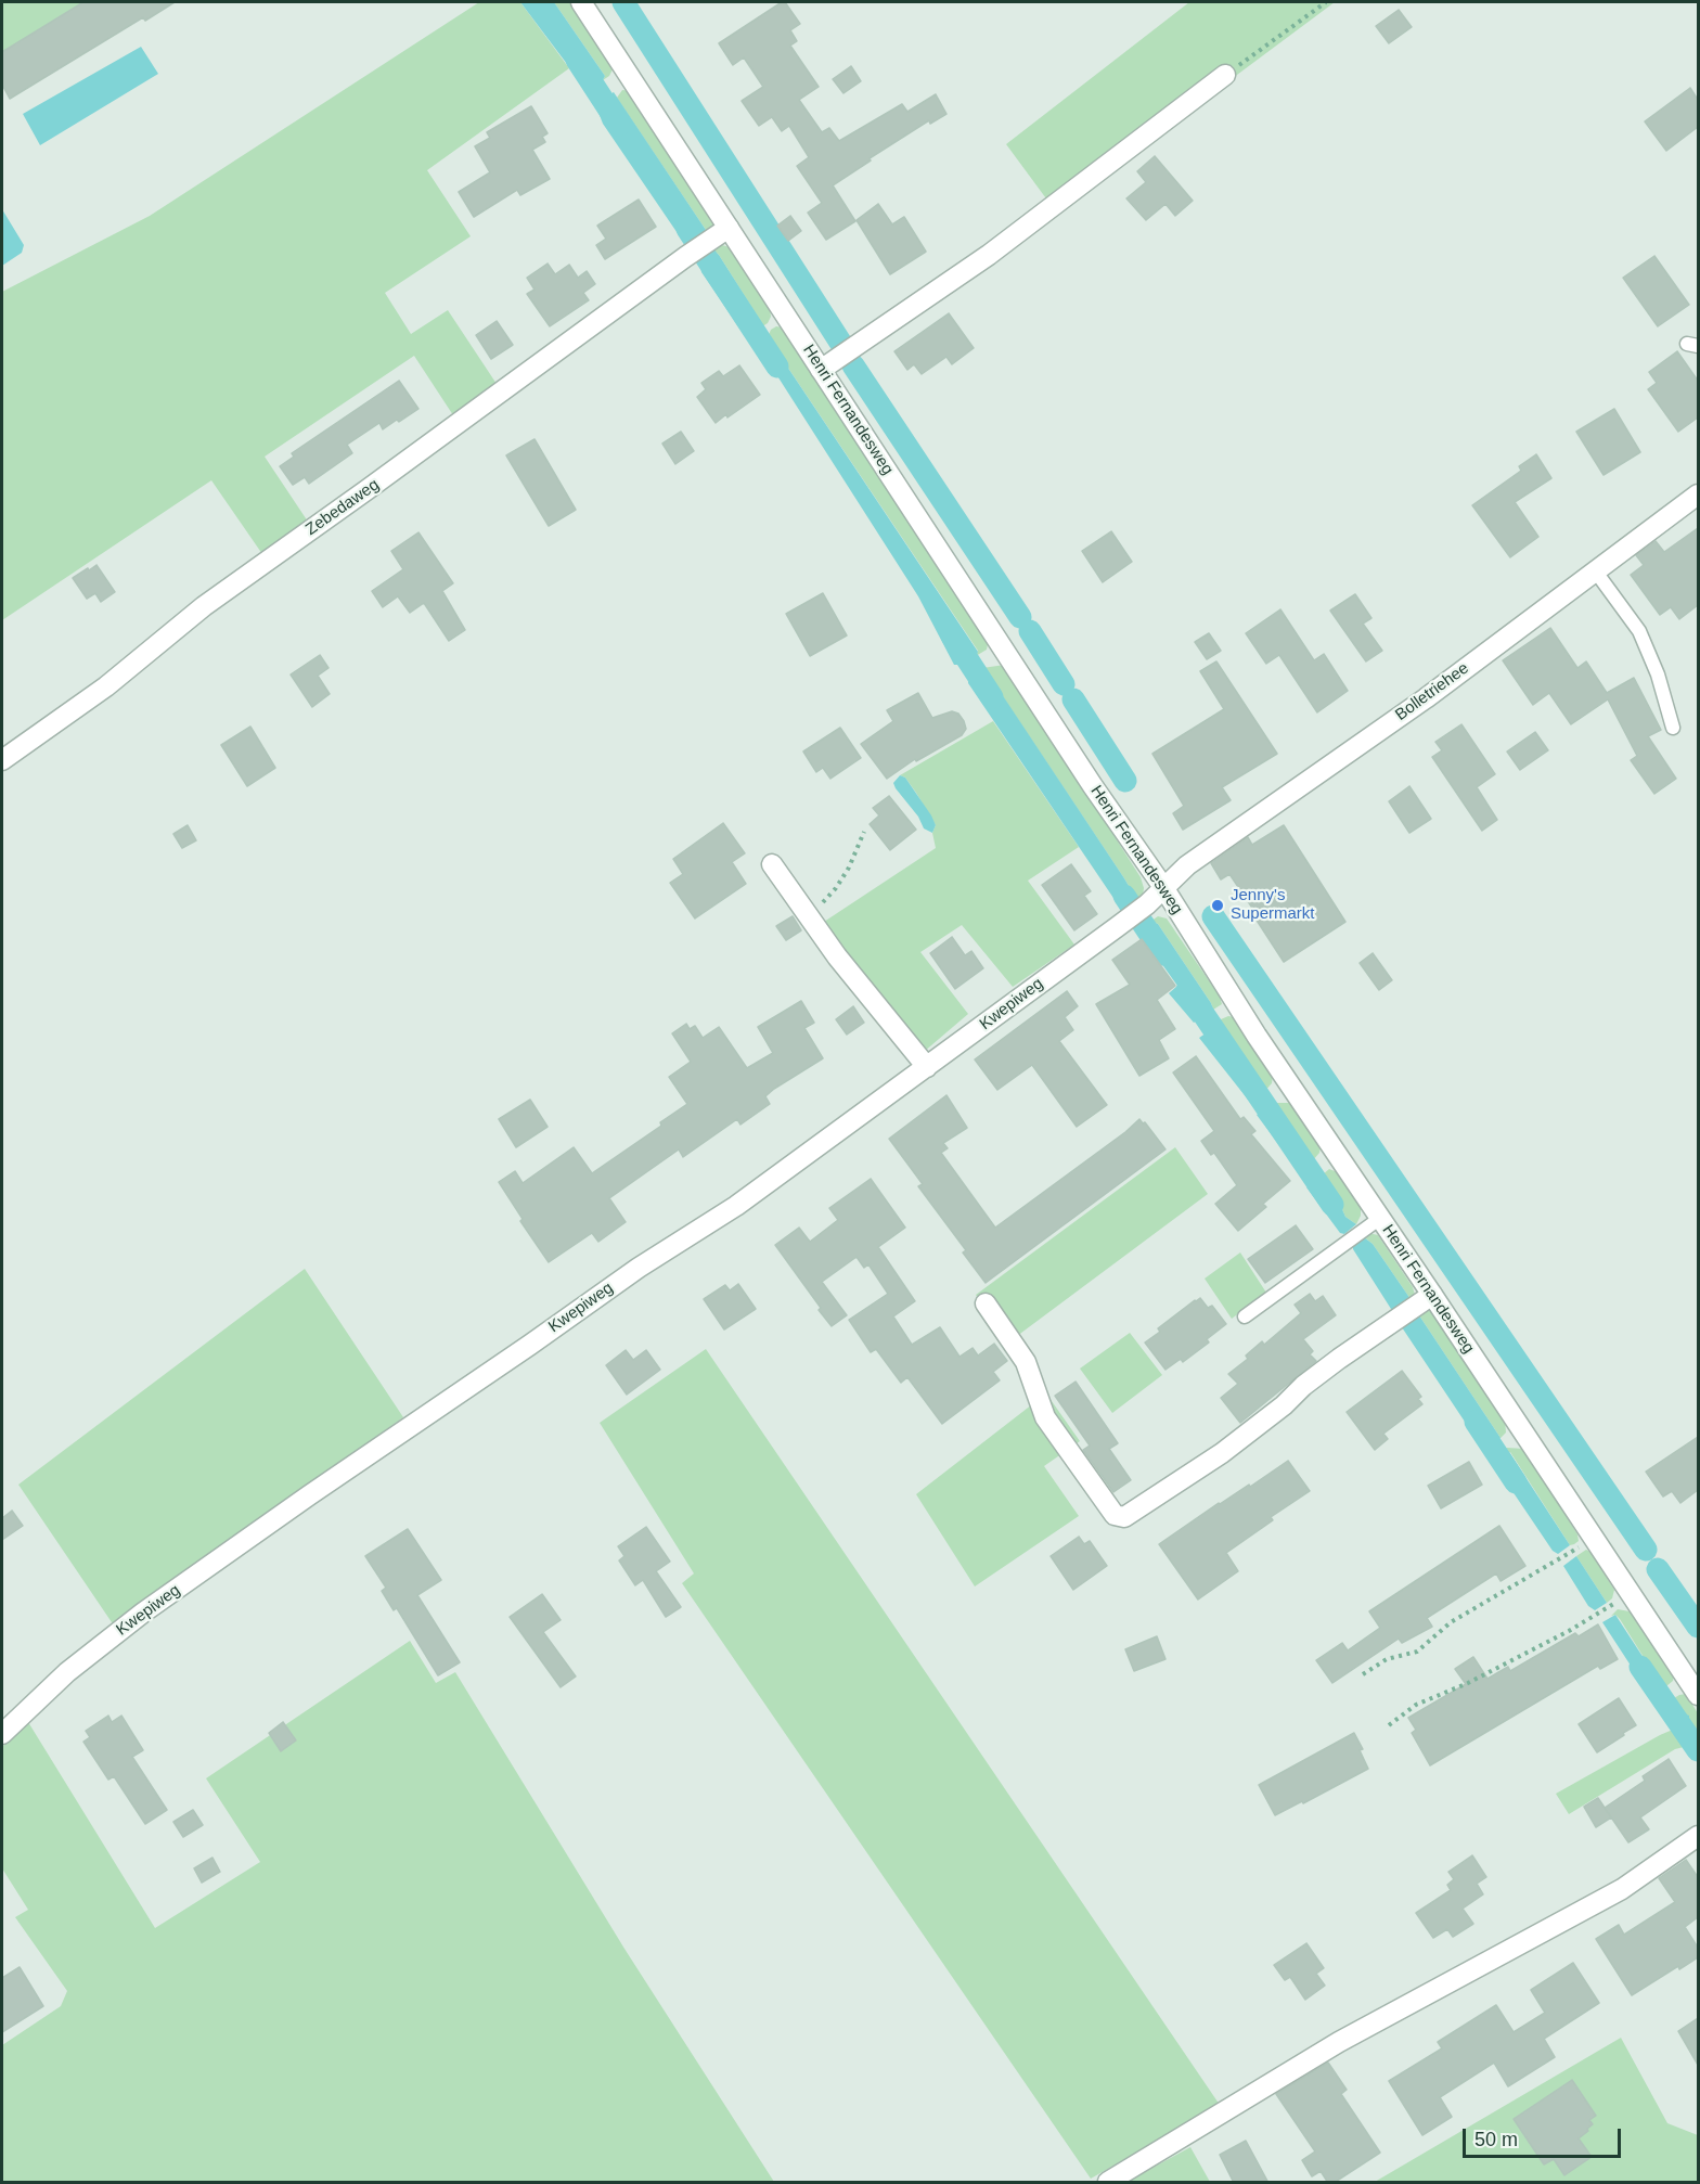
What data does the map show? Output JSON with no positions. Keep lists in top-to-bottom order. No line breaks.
{"streets":{"street":["Henri Fernandesweg","Zebedaweg","Bolletriehee","Kwepiweg"]},"crossings":[["Henri Fernandesweg","Zebedaweg"],["Henri Fernandesweg","Bolletriehee"],["Henri Fernandesweg","Kwepiweg"],["Bolletriehee","Kwepiweg"]],"places":["Jenny's Supermarkt"],"scale_bar":"50 m"}
